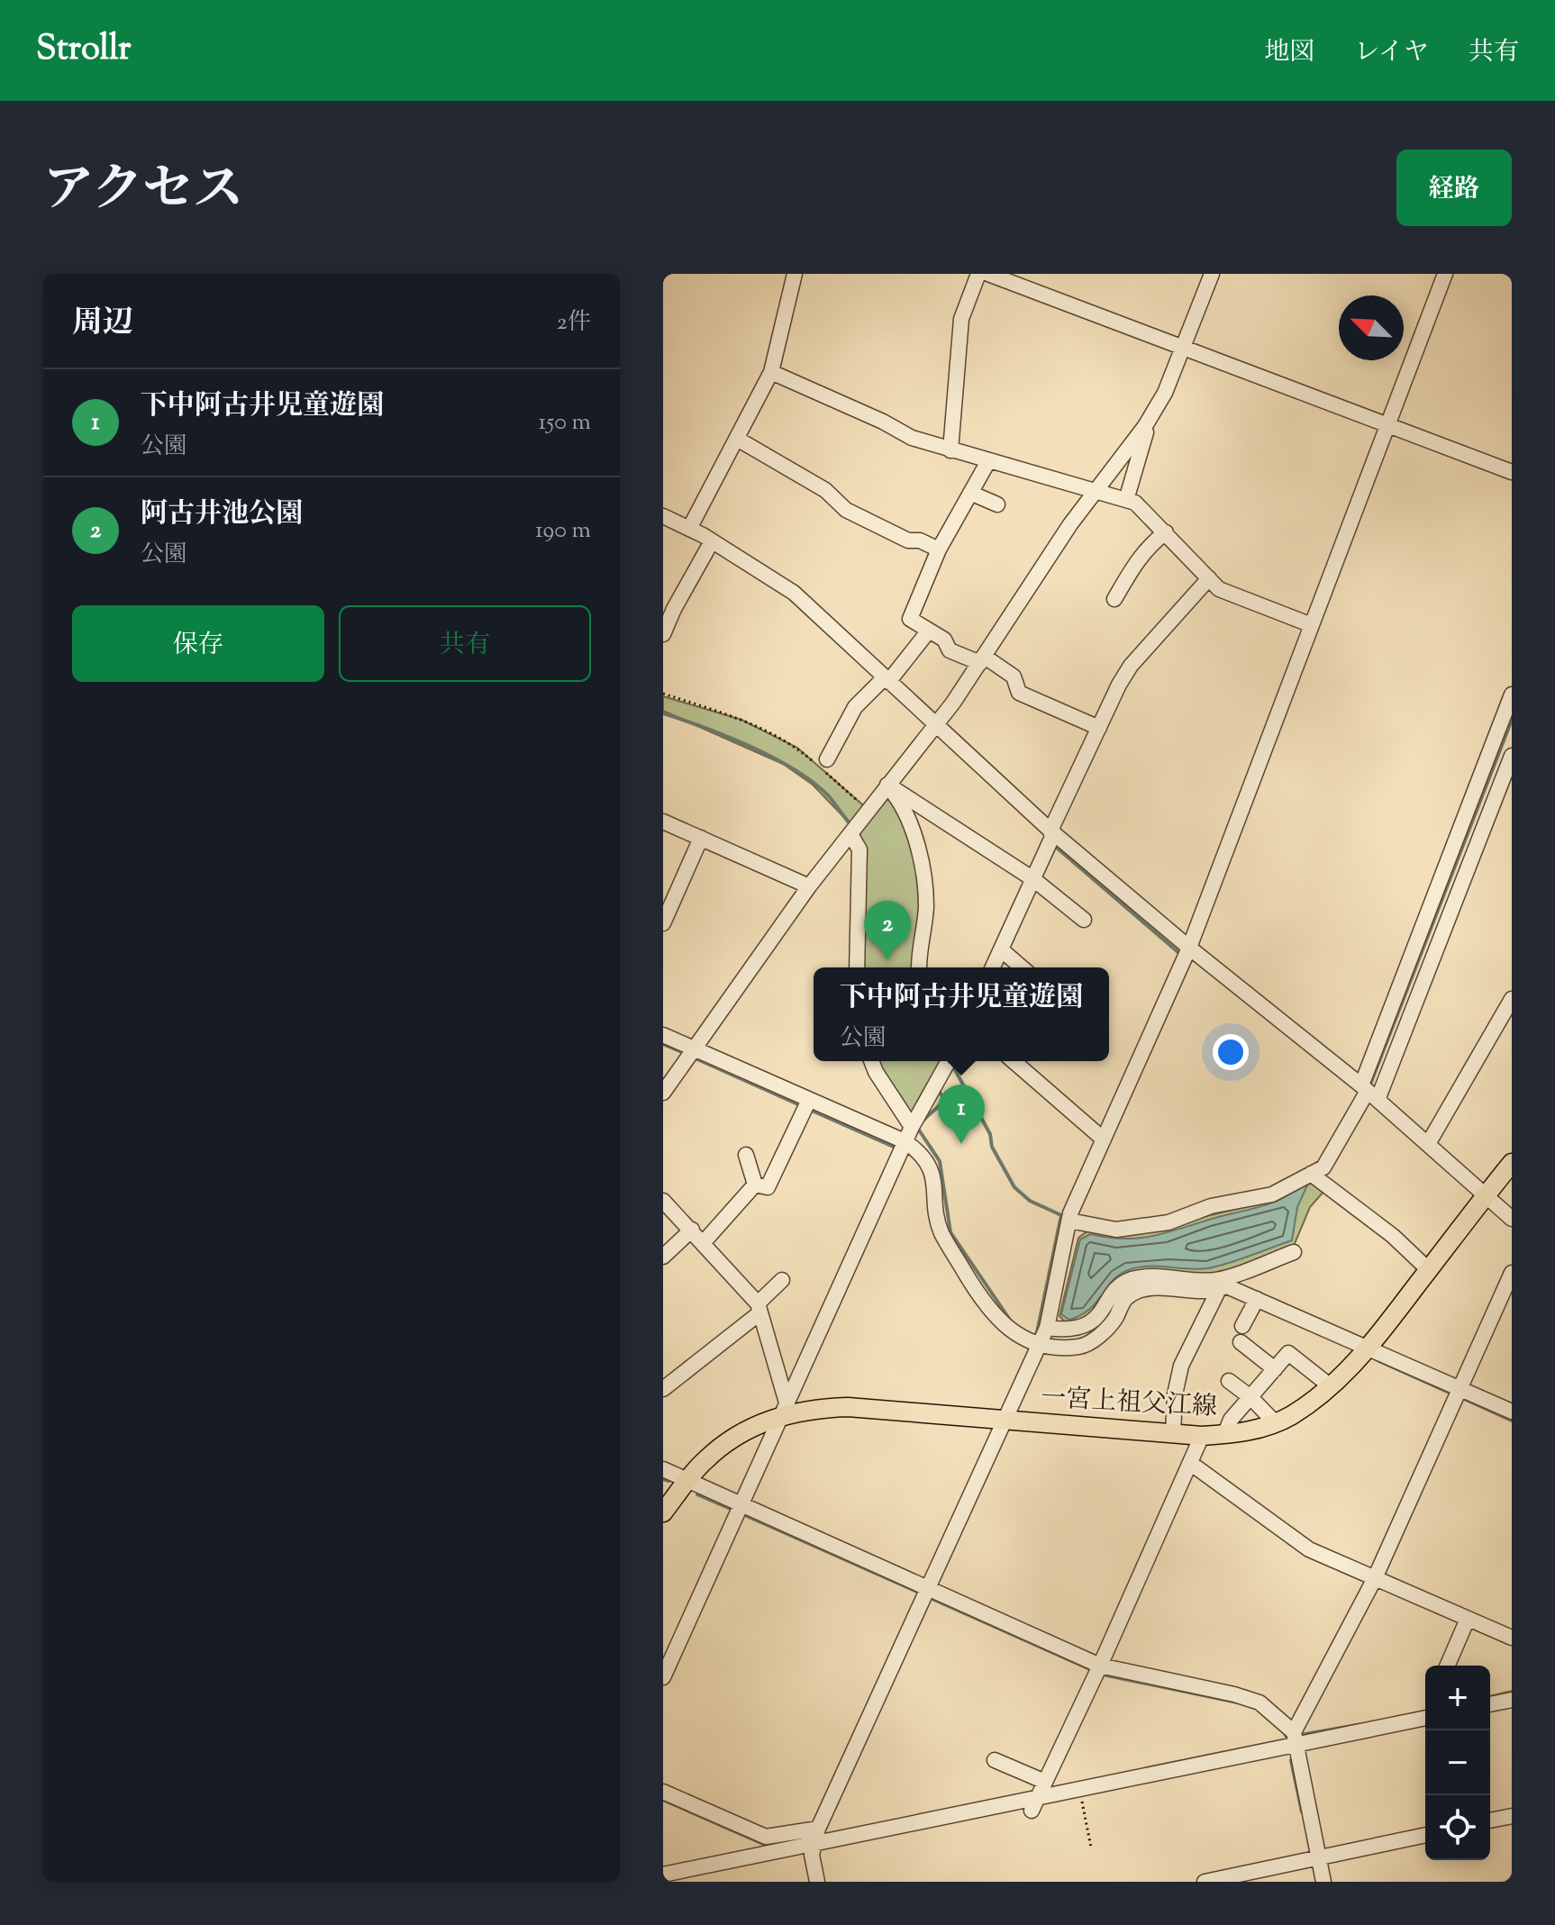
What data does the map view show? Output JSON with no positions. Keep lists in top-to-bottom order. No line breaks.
{"streets":{"main road":["一宮上祖父江線"]},"north":"top left","page":{"header":"Strollr","nav":["地図","レイヤ","共有"],"title":"アクセス","buttons":["経路",["保存","共有"]],"heading":["周辺","2件"],"list":[{"mark":"1","name":"下中阿古井児童遊園","note":"公園","value":"150 m"},{"mark":"2","name":"阿古井池公園","note":"公園","value":"190 m"}],"pins":["2","1"],"popup":["下中阿古井児童遊園","公園"],"map_buttons":["+","−"]}}
